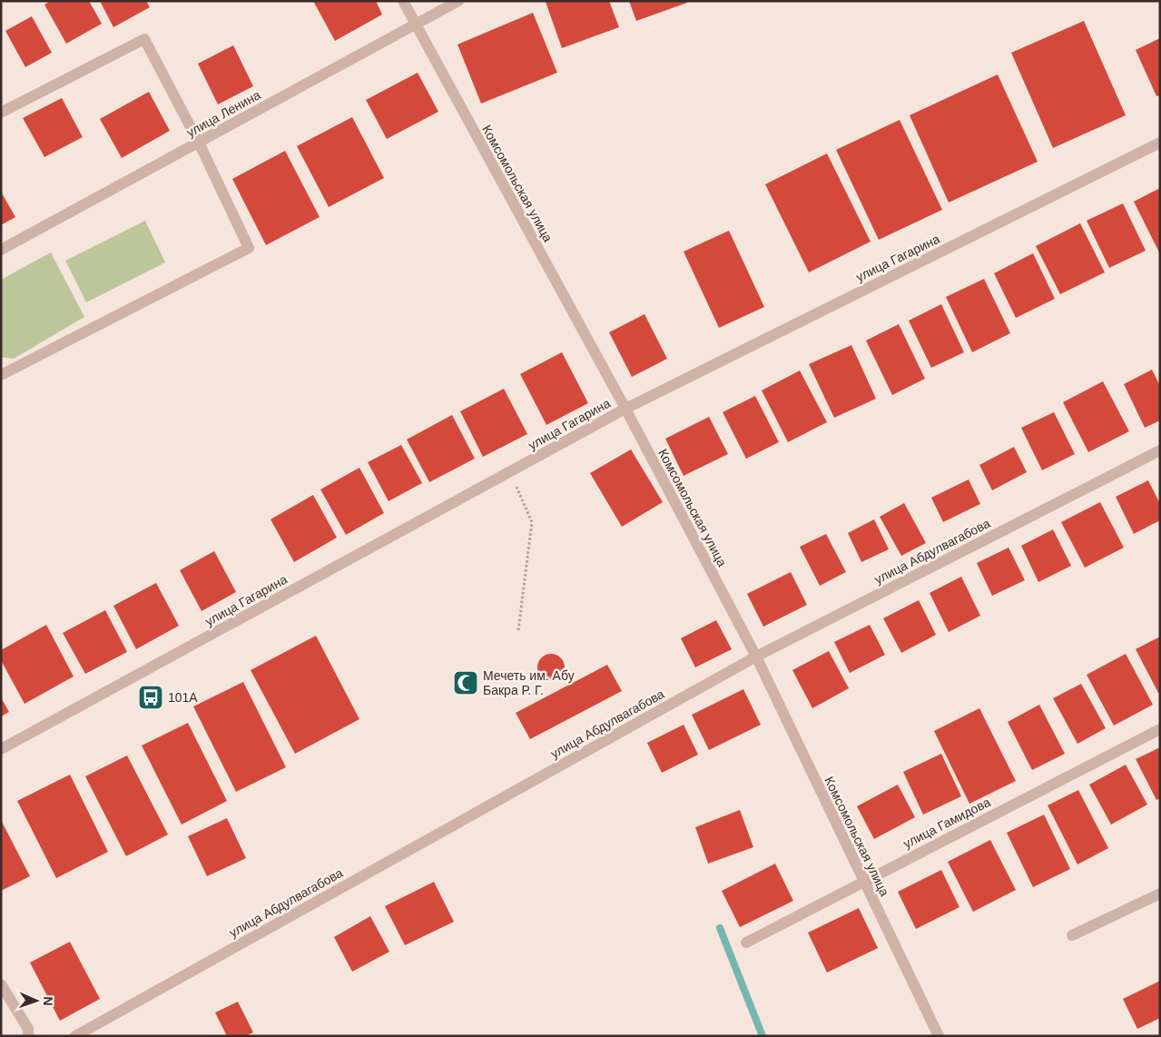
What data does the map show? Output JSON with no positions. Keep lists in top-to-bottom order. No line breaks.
{"streets":{"street":["улица Ленина","Комсомольская улица","улица Гагарина","улица Абдулвагабова","улица Гамидова"]},"crossings":[["улица Ленина","Комсомольская улица"],["Комсомольская улица","улица Гагарина"],["Комсомольская улица","улица Абдулвагабова"],["Комсомольская улица","улица Гамидова"]],"places":{"mosque":["Мечеть им. Абу Бакра Р. Г."],"bus stop":["101А"]},"north":"right"}
